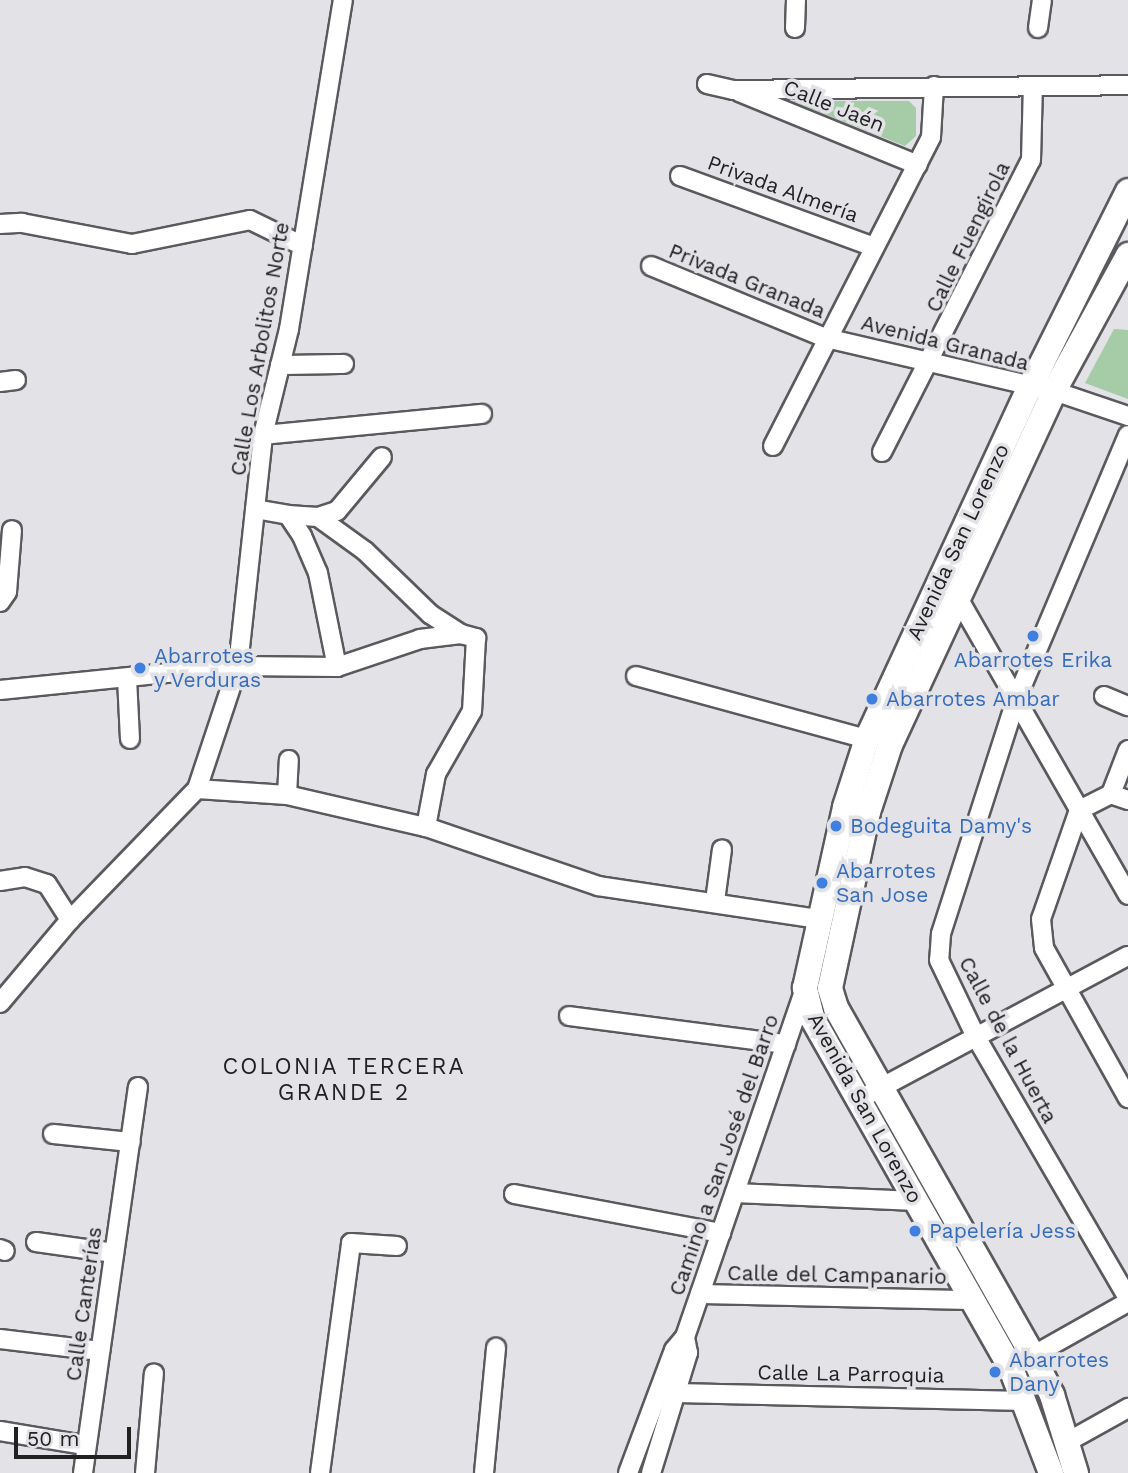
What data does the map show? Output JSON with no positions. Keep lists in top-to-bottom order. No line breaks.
{"streets":{"street":["Calle Jaén","Privada Almería","Calle Fuengirola","Privada Granada","Avenida Granada","Calle Los Arbolitos Norte","Avenida San Lorenzo","Calle de la Huerta","Camino a San José del Barro","Calle del Campanario","Calle Canterías","Calle La Parroquia"]},"crossings":[["Calle Fuengirola","Avenida Granada"],["Privada Granada","Avenida Granada"],["Avenida Granada","Avenida San Lorenzo"],["Avenida San Lorenzo","Camino a San José del Barro"],["Avenida San Lorenzo","Calle del Campanario"],["Avenida San Lorenzo","Calle La Parroquia"],["Camino a San José del Barro","Calle del Campanario"],["Camino a San José del Barro","Calle La Parroquia"]],"districts":["COLONIA TERCERA GRANDE 2"],"places":["Abarrotes Erika","Abarrotes y Verduras","Abarrotes Ambar","Bodeguita Damy's","Abarrotes San Jose","Papelería Jess","Abarrotes Dany"],"scale_bar":"50 m"}
